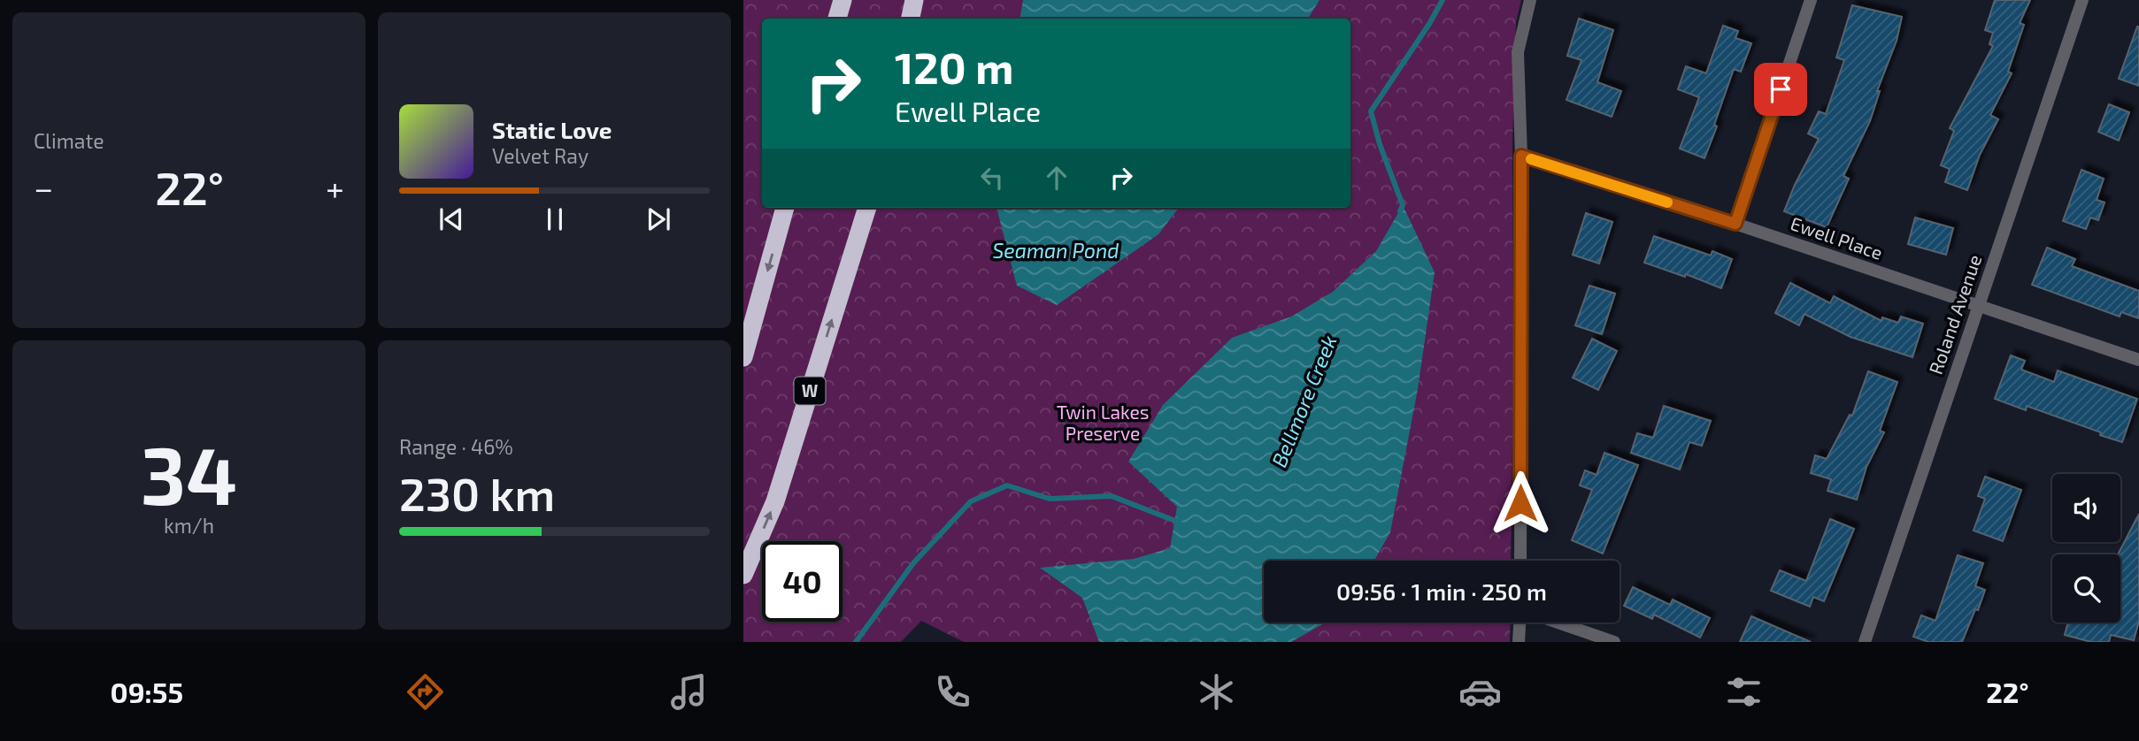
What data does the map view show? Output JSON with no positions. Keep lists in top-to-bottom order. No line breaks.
{"streets":{"highway":["W"],"street":["Ewell Place","Roland Avenue"]},"crossings":[["Ewell Place","Roland Avenue"]],"water":["Seaman Pond","Bellmore Creek"],"parks":["Twin Lakes Preserve"],"page":{"tile":["Climate",["34","km/h"],["Range · 46%","230 km"]],"turn":["120 m","Ewell Place"],"song":["Static Love","Velvet Ray"],"heat":["−","22°","+"],"limit":"40","trip":"09:56 · 1 min · 250 m","tabs":["09:55","22°"]}}
